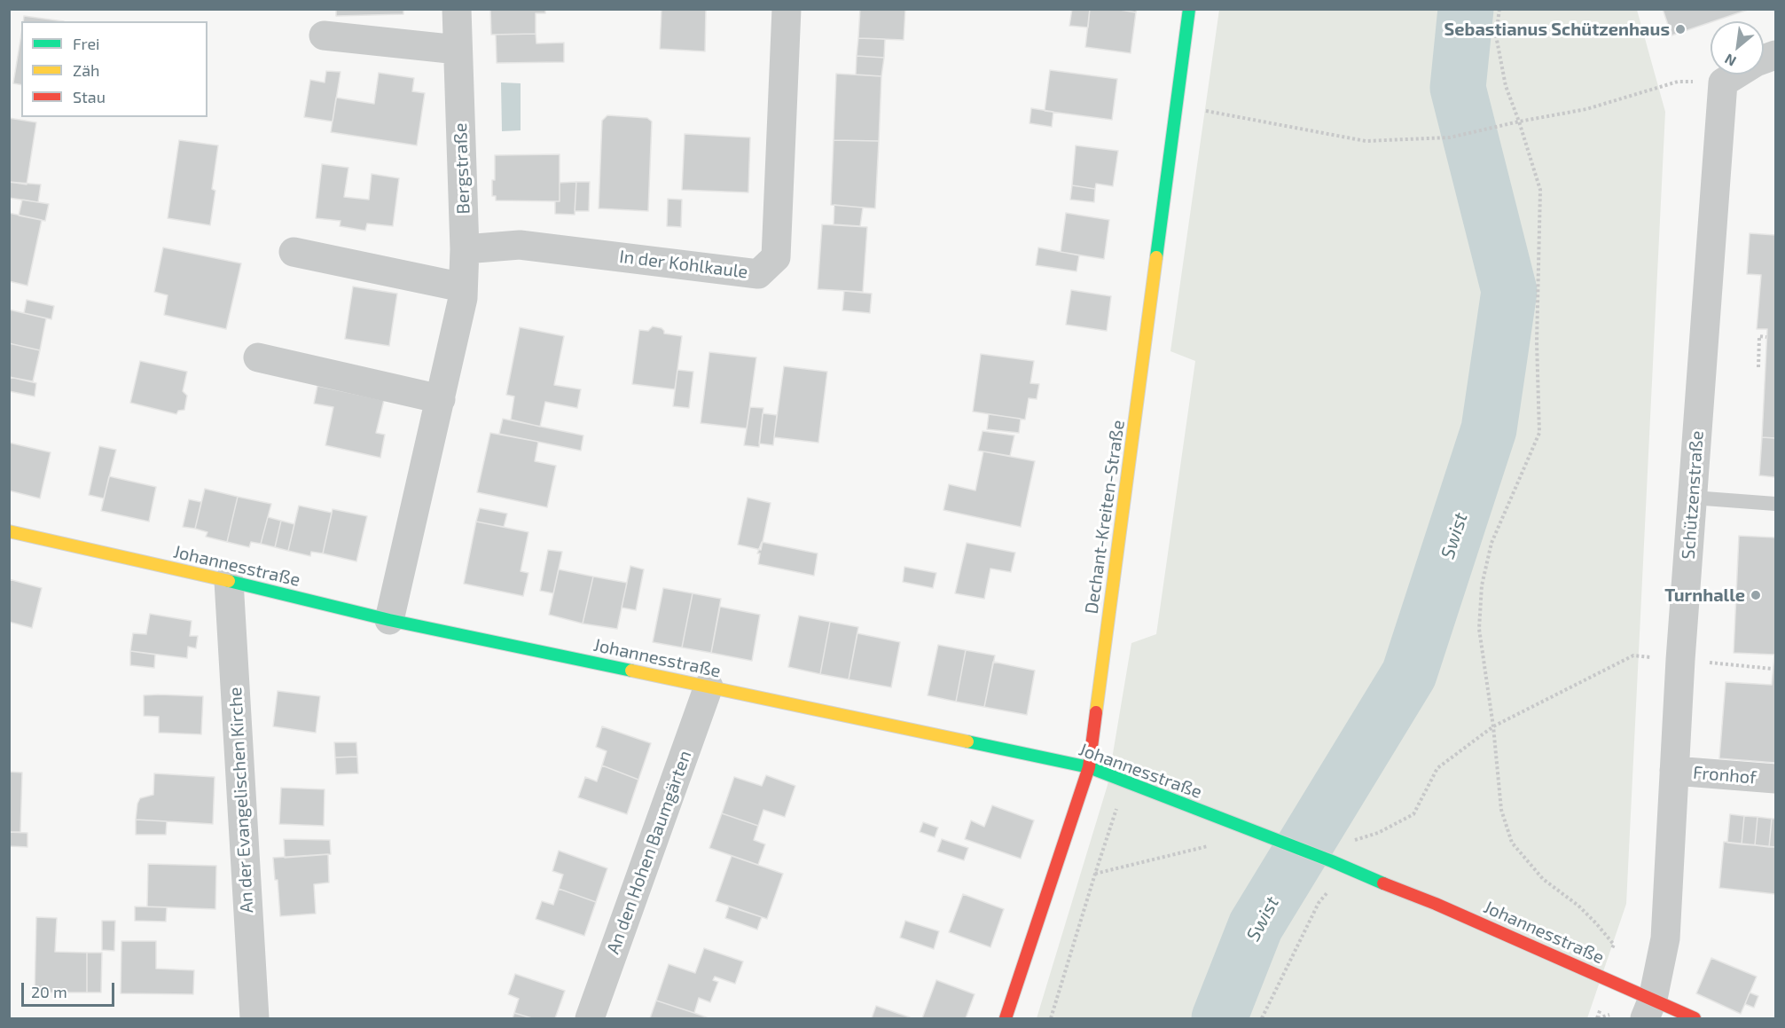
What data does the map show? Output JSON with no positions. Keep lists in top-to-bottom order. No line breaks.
{"streets":{"street":["Bergstraße","In der Kohlkaule","Schützenstraße","Dechant-Kreiten-Straße","Johannesstraße","Fronhof","An der Evangelischen Kirche","An den Hohen Baumgärten"]},"crossings":[["Bergstraße","In der Kohlkaule"],["Bergstraße","Johannesstraße"],["Schützenstraße","Johannesstraße"],["Schützenstraße","Fronhof"],["Dechant-Kreiten-Straße","Johannesstraße"],["Johannesstraße","An der Evangelischen Kirche"],["Johannesstraße","An den Hohen Baumgärten"]],"water":["Swist"],"places":["Sebastianus Schützenhaus","Turnhalle"],"legend":["Frei","Zäh","Stau"],"scale_bar":"20 m","north":"bottom left"}
